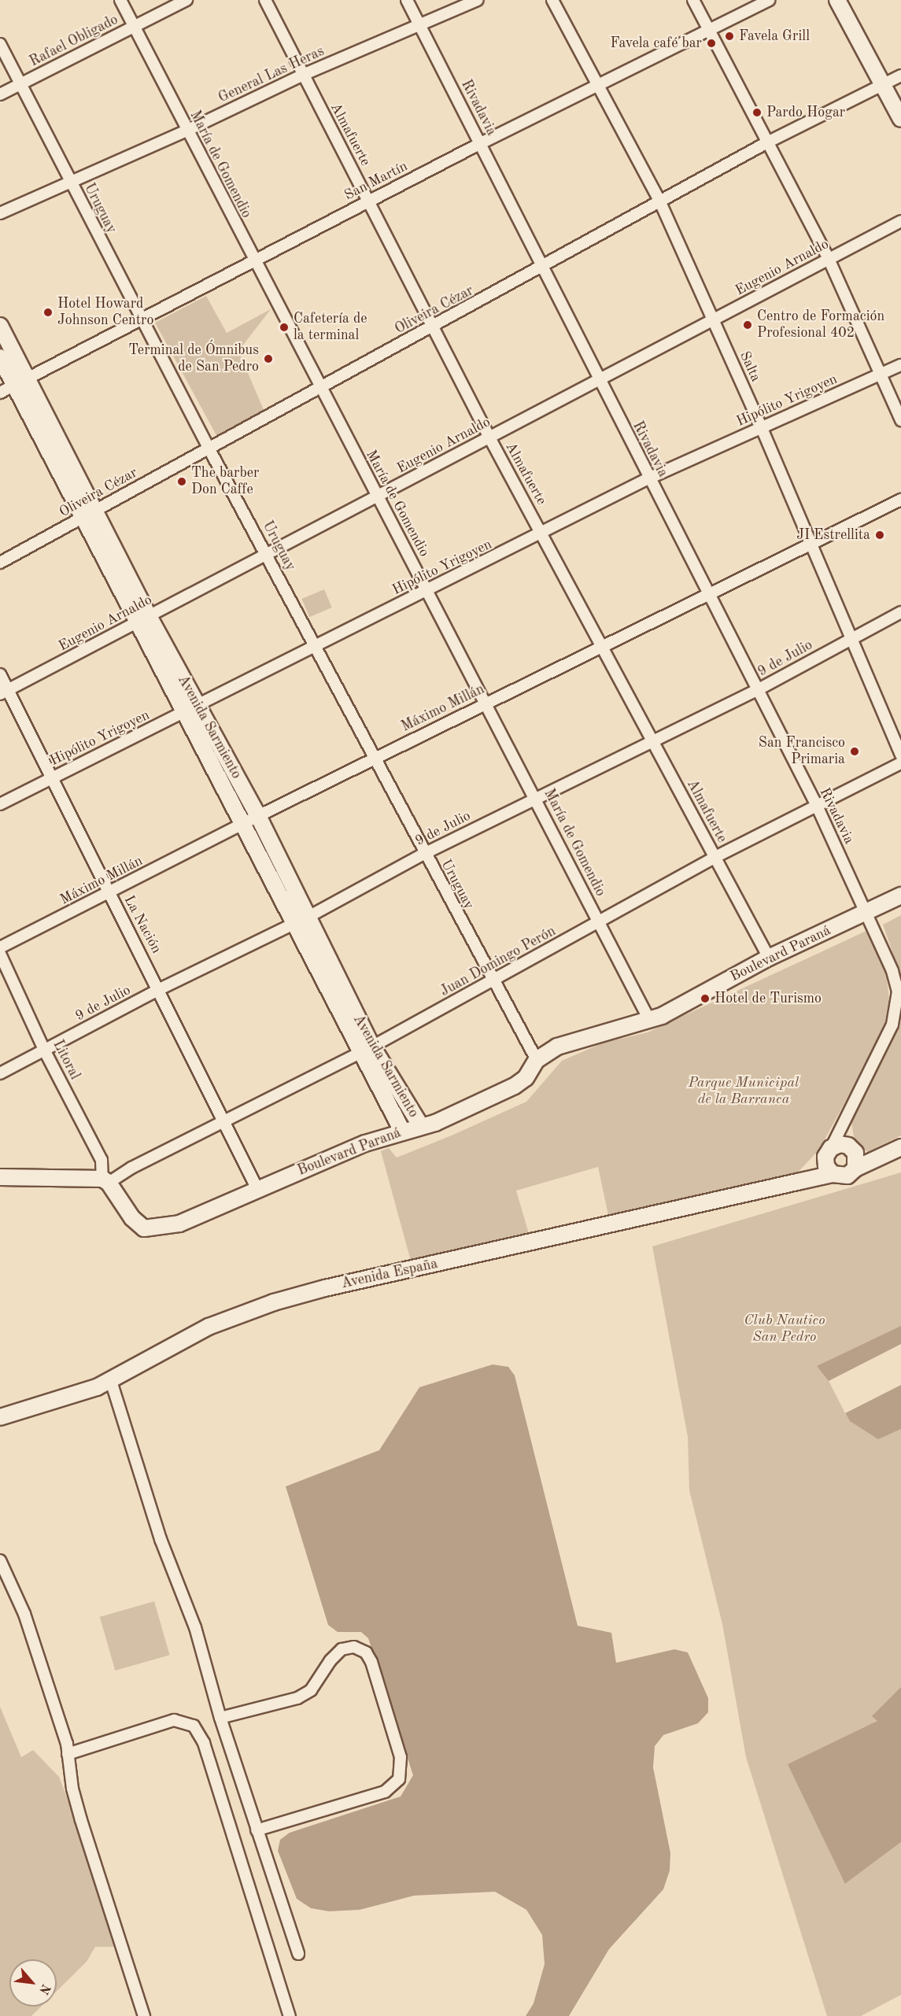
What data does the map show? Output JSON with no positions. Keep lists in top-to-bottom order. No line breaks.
{"streets":{"main road":["Avenida Sarmiento","Boulevard Paraná","Avenida España"],"street":["Rafael Obligado","General Las Heras","Rivadavia","Almafuerte","María de Gomendio","San Martín","Uruguay","Eugenio Arnaldo","Oliveira Cézar","Salta","Hipólito Yrigoyen","9 de Julio","Máximo Millán","La Nación","Juan Domingo Perón","Litoral"]},"crossings":[["Rafael Obligado","María de Gomendio"],["Rafael Obligado","Uruguay"],["General Las Heras","Rivadavia"],["General Las Heras","Almafuerte"],["General Las Heras","María de Gomendio"],["General Las Heras","Uruguay"],["Rivadavia","San Martín"],["Rivadavia","Eugenio Arnaldo"],["Rivadavia","Oliveira Cézar"],["Rivadavia","Hipólito Yrigoyen"],["Rivadavia","9 de Julio"],["Rivadavia","Máximo Millán"],["Rivadavia","Boulevard Paraná"],["Rivadavia","Juan Domingo Perón"],["Almafuerte","San Martín"],["Almafuerte","Eugenio Arnaldo"],["Almafuerte","Oliveira Cézar"],["Almafuerte","Hipólito Yrigoyen"],["Almafuerte","9 de Julio"],["Almafuerte","Máximo Millán"],["Almafuerte","Boulevard Paraná"],["Almafuerte","Juan Domingo Perón"],["María de Gomendio","San Martín"],["María de Gomendio","Eugenio Arnaldo"],["María de Gomendio","Oliveira Cézar"],["María de Gomendio","Hipólito Yrigoyen"],["María de Gomendio","9 de Julio"],["María de Gomendio","Máximo Millán"],["María de Gomendio","Boulevard Paraná"],["María de Gomendio","Juan Domingo Perón"],["San Martín","Uruguay"],["San Martín","Salta"],["San Martín","Avenida Sarmiento"],["Uruguay","Eugenio Arnaldo"],["Uruguay","Oliveira Cézar"],["Uruguay","Hipólito Yrigoyen"],["Uruguay","9 de Julio"],["Uruguay","Máximo Millán"],["Uruguay","Boulevard Paraná"],["Uruguay","Juan Domingo Perón"],["Eugenio Arnaldo","Salta"],["Eugenio Arnaldo","Avenida Sarmiento"],["Eugenio Arnaldo","La Nación"],["Oliveira Cézar","Salta"],["Oliveira Cézar","Avenida Sarmiento"],["Salta","Hipólito Yrigoyen"],["Salta","9 de Julio"],["Salta","Máximo Millán"],["Hipólito Yrigoyen","Avenida Sarmiento"],["Hipólito Yrigoyen","La Nación"],["9 de Julio","Avenida Sarmiento"],["9 de Julio","La Nación"],["9 de Julio","Litoral"],["Máximo Millán","Avenida Sarmiento"],["Máximo Millán","La Nación"],["Avenida Sarmiento","Boulevard Paraná"],["Avenida Sarmiento","Juan Domingo Perón"],["La Nación","Boulevard Paraná"],["La Nación","Juan Domingo Perón"],["Boulevard Paraná","Juan Domingo Perón"],["Boulevard Paraná","Litoral"],["Juan Domingo Perón","Litoral"]],"parks":["Parque Municipal de la Barranca","Club Nautico San Pedro"],"places":["Favela Grill","Favela café bar","Pardo Hogar","Hotel Howard Johnson Centro","Centro de Formación Profesional 402","Cafetería de la terminal","Terminal de Ómnibus de San Pedro","The barber Don Caffe","JI Estrellita","San Francisco Primaria","Hotel de Turismo"],"north":"bottom right"}
